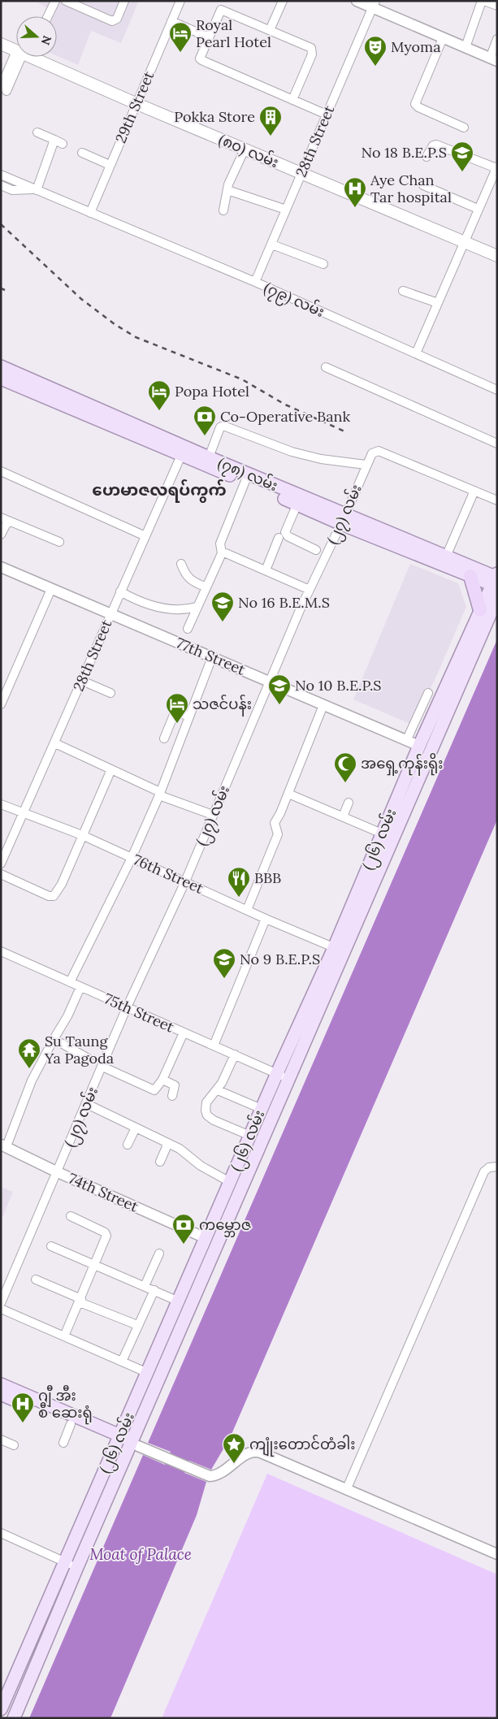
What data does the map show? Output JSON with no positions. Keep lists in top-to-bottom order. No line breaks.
{"streets":{"main road":["(၈၀) လမ်း","(၇၈) လမ်း","(၂၆) လမ်း"],"street":["29th Street","28th Street","(၇၉) လမ်း","(၂၇) လမ်း","77th Street","76th Street","75th Street","74th Street"]},"crossings":[["29th Street","(၈၀) လမ်း"],["29th Street","(၇၉) လမ်း"],["28th Street","(၈၀) လမ်း"],["28th Street","(၇၉) လမ်း"],["28th Street","(၇၈) လမ်း"],["28th Street","77th Street"],["28th Street","76th Street"],["(၇၈) လမ်း","(၂၇) လမ်း"],["(၇၈) လမ်း","(၂၆) လမ်း"],["(၂၇) လမ်း","77th Street"],["(၂၇) လမ်း","76th Street"],["(၂၇) လမ်း","75th Street"],["(၂၇) လမ်း","74th Street"],["77th Street","(၂၆) လမ်း"],["(၂၆) လမ်း","76th Street"],["(၂၆) လမ်း","75th Street"],["(၂၆) လမ်း","74th Street"]],"districts":["ဟေမာဇလရပ်ကွက်"],"water":["Moat of Palace"],"places":{"hotel":["Royal Pearl Hotel","Popa Hotel","သဇင်ပန်း"],"theatre":["Myoma"],"building":["Pokka Store"],"school or university":["No 18 B.E.P.S","No 16 B.E.M.S","No 10 B.E.P.S","No 9 B.E.P.S"],"hospital":["Aye Chan Tar hospital","ဂျီ အီး စီ ဆေးရုံ"],"bank":["Co-Operative Bank","ကမ္ဘောဇ"],"mosque":["အရှေ့ကုန်းရိုး"],"restaurant":["BBB"],"temple":["Su Taung Ya Pagoda"],"place":["ကျုံးတောင်တံခါး"]},"north":"right"}
